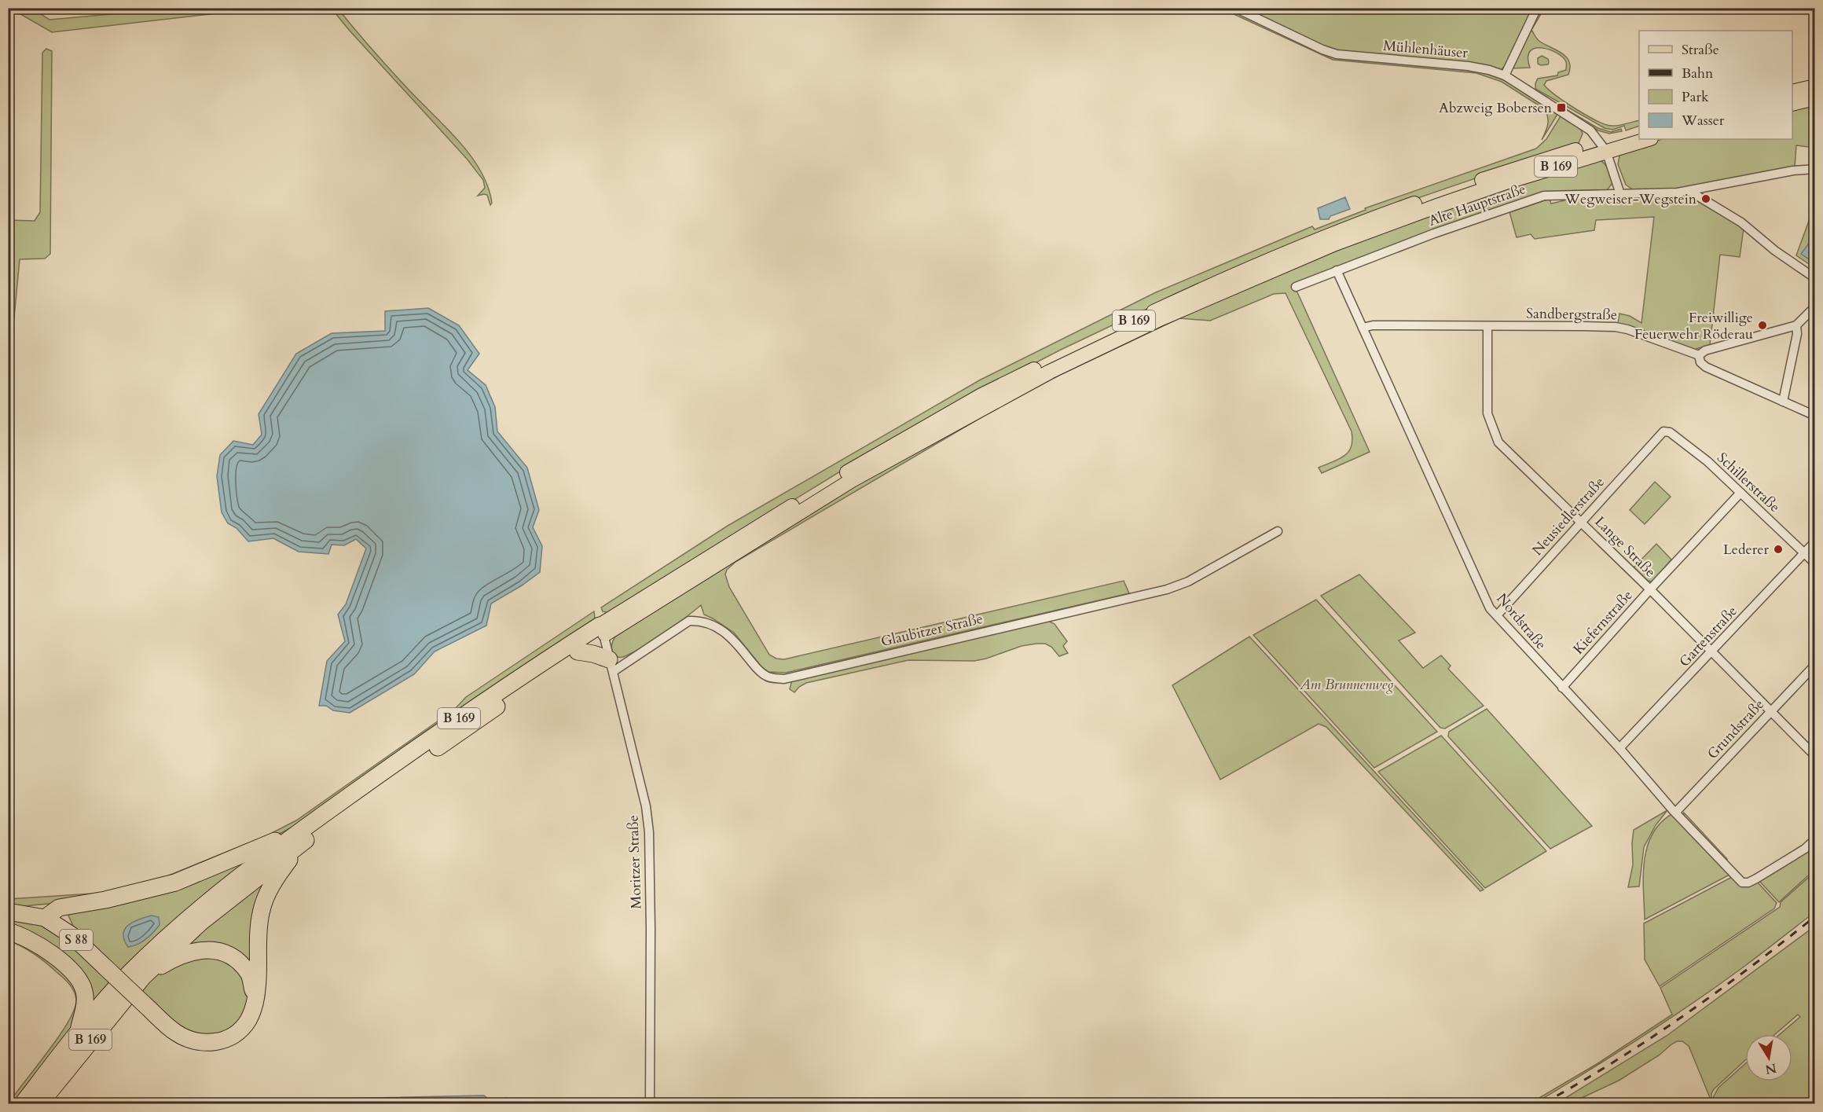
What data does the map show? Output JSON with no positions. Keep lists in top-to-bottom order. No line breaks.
{"streets":{"highway":["B 169","S 88"],"street":["Mühlenhäuser","Alte Hauptstraße","Sandbergstraße","Schillerstraße","Neusiedlerstraße","Lange Straße","Nordstraße","Kiefernstraße","Glaubitzer Straße","Gartenstraße","Grundstraße","Moritzer Straße"]},"crossings":[["Mühlenhäuser","B 169"],["B 169","Moritzer Straße"],["B 169","S 88"],["Alte Hauptstraße","Nordstraße"],["Sandbergstraße","Lange Straße"],["Sandbergstraße","Nordstraße"],["Schillerstraße","Neusiedlerstraße"],["Schillerstraße","Kiefernstraße"],["Schillerstraße","Gartenstraße"],["Neusiedlerstraße","Lange Straße"],["Neusiedlerstraße","Nordstraße"],["Lange Straße","Kiefernstraße"],["Lange Straße","Gartenstraße"],["Lange Straße","Grundstraße"],["Nordstraße","Kiefernstraße"],["Nordstraße","Gartenstraße"],["Nordstraße","Grundstraße"],["Glaubitzer Straße","Moritzer Straße"]],"parks":["Am Brunnenweg"],"places":{"transit":["Abzweig Bobersen"],"other":["Wegweiser-Wegstein","Freiwillige Feuerwehr Röderau","Lederer"]},"legend":["Straße","Bahn","Park","Wasser"],"north":"bottom"}
